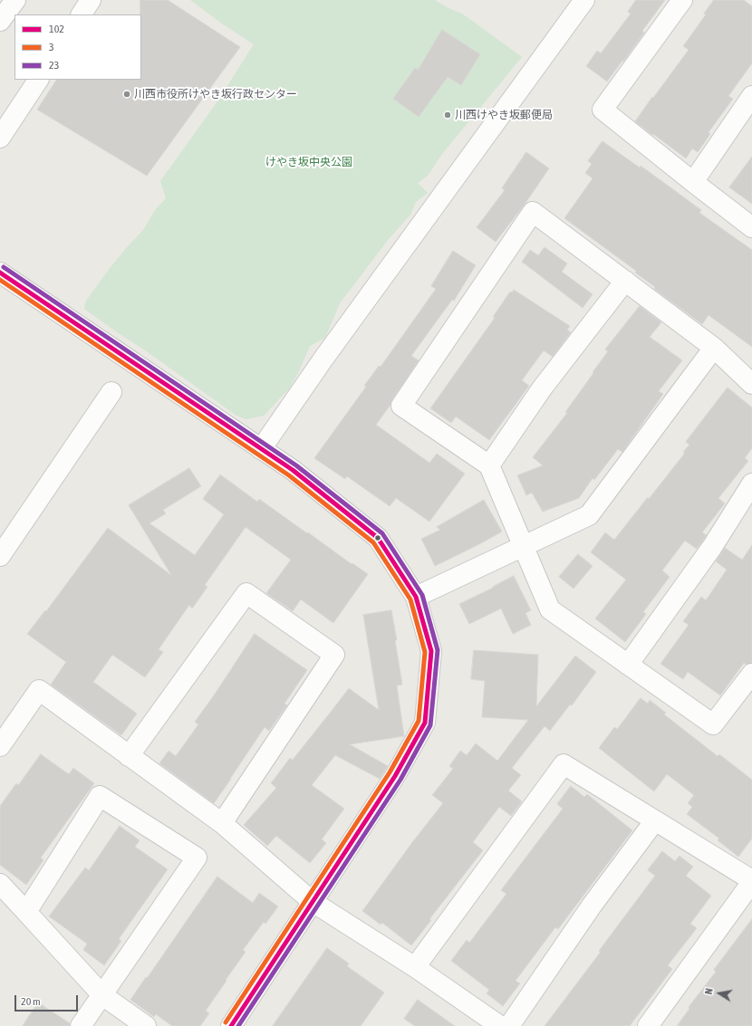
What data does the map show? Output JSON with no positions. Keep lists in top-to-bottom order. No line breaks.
{"parks":["けやき坂中央公園"],"places":["川西市役所けやき坂行政センター","川西けやき坂郵便局"],"lines":["transit line 23","transit line 102","transit line 3"],"legend":["102","3","23"],"scale_bar":"20 m","north":"left"}
